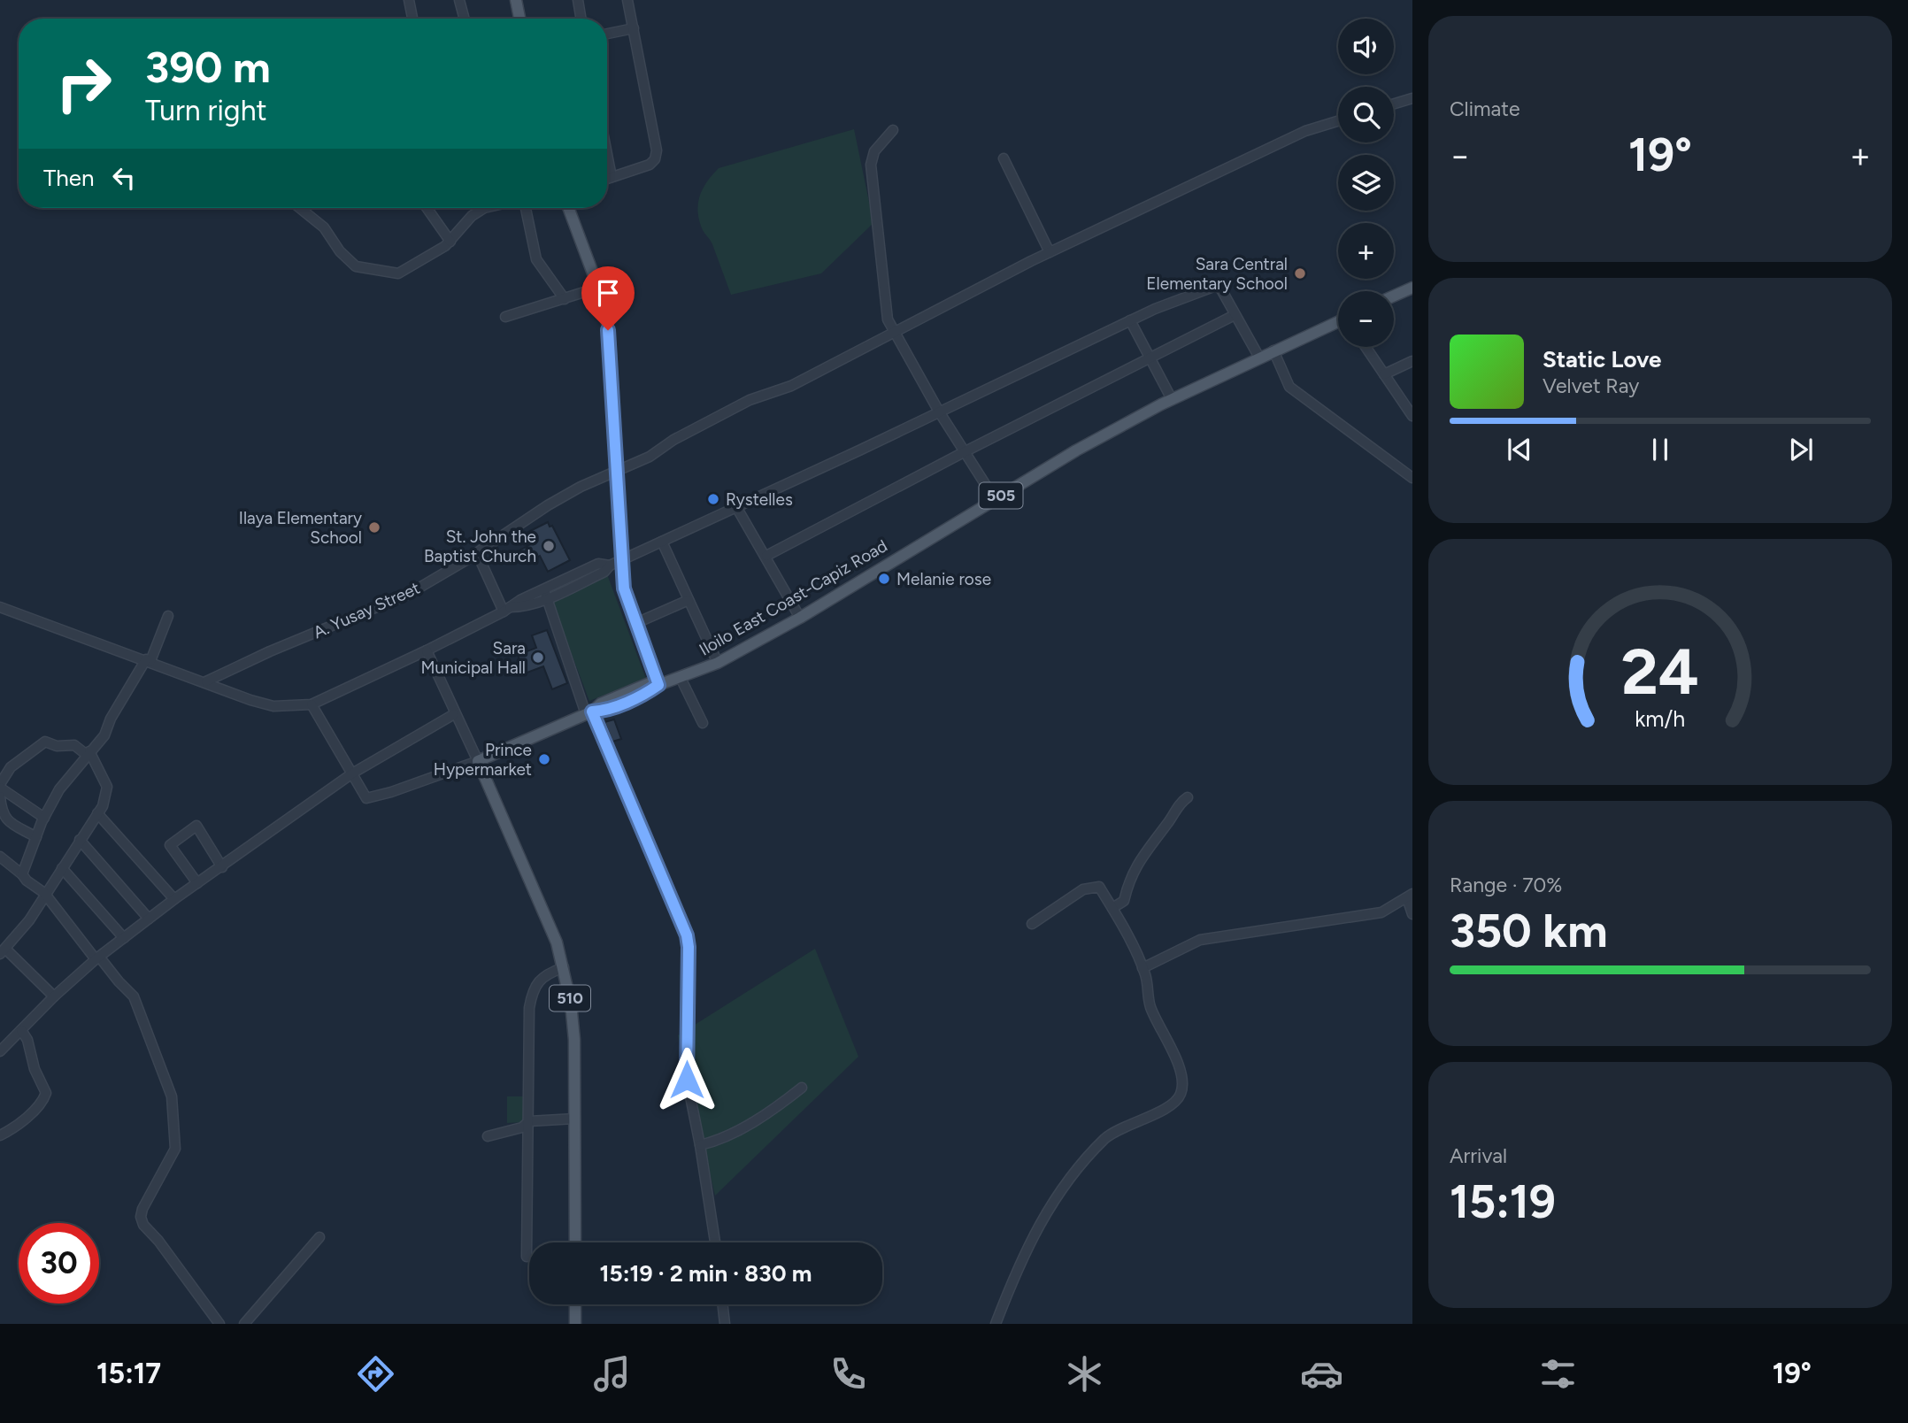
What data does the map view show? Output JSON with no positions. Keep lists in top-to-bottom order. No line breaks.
{"streets":{"main road":["505","Iloilo East Coast-Capiz Road","510"],"street":["A. Yusay Street"]},"crossings":[["Iloilo East Coast-Capiz Road","510"]],"places":["Sara Central Elementary School","Rystelles","Ilaya Elementary School","St. John the Baptist Church","Melanie rose","Sara Municipal Hall","Prince Hypermarket"],"page":{"tile":["Climate",["Range · 70%","350 km"],["Arrival","15:19"]],"map_buttons":["+","−"],"turn":["390 m","Turn right"],"heat":["−","19°","+"],"then":"Then","song":["Static Love","Velvet Ray"],"limit":"30","trip":"15:19 · 2 min · 830 m","tabs":["15:17","19°"],"gauge":["24","km/h"]}}
